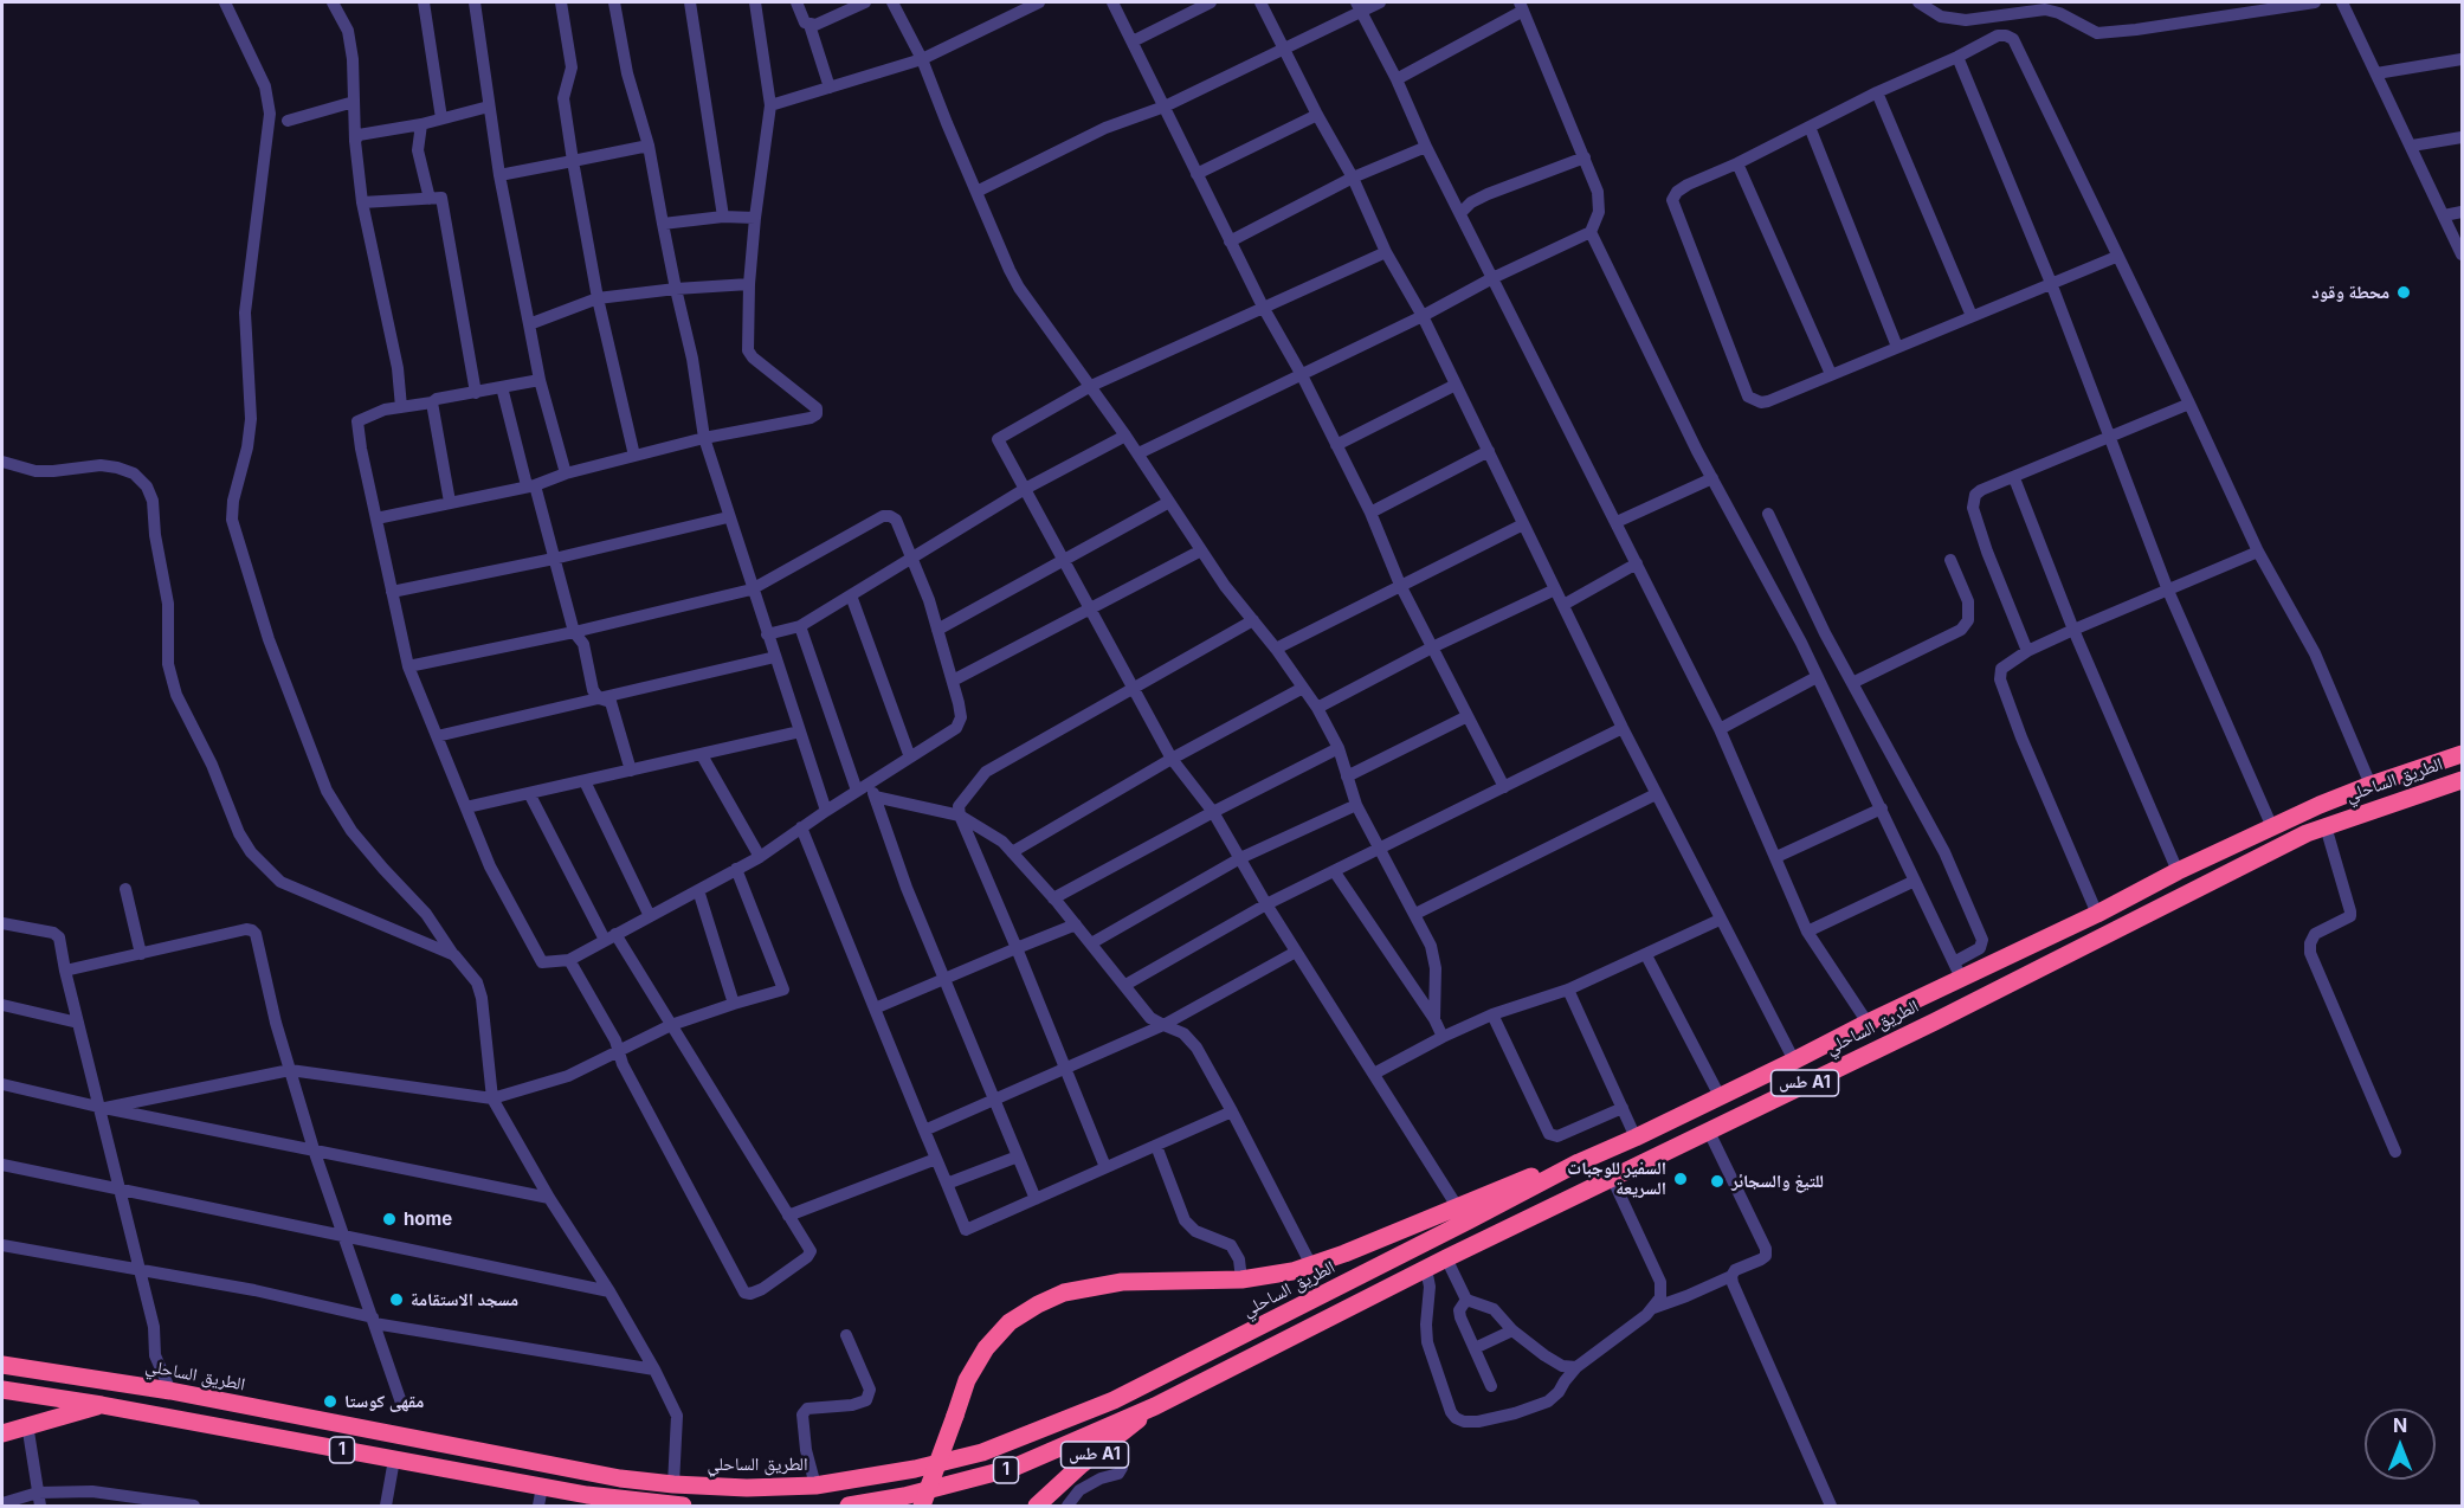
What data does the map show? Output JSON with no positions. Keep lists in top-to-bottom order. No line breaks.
{"streets":{"highway":["الطريق الساحلي","طس A1","1"]},"places":["محطة وقود","السفير للوجبات السريعة","للتيغ والسجائر","home","مسجد الاستقامة","مقهى كوستا"],"north":"top"}
